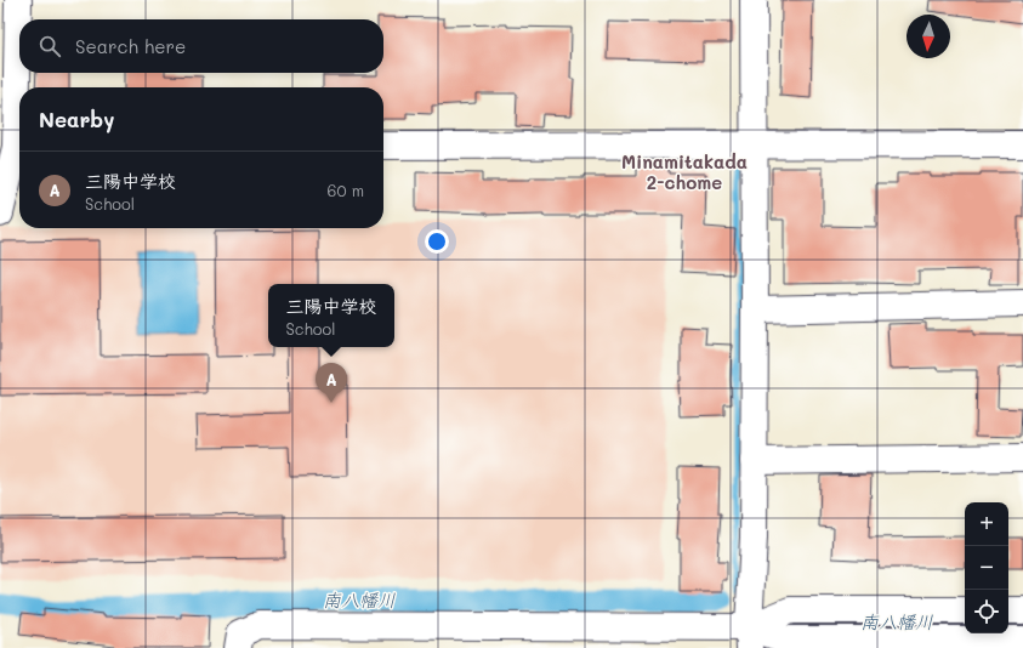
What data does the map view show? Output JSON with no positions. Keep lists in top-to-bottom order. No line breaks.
{"districts":["Minamitakada 2-chome"],"water":["南八幡川"],"north":"bottom","page":{"search":"Search here","heading":"Nearby","list":[{"mark":"A","name":"三陽中学校","note":"School","value":"60 m"}],"popup":["三陽中学校","School"],"pins":"A","map_buttons":["+","−"]}}
